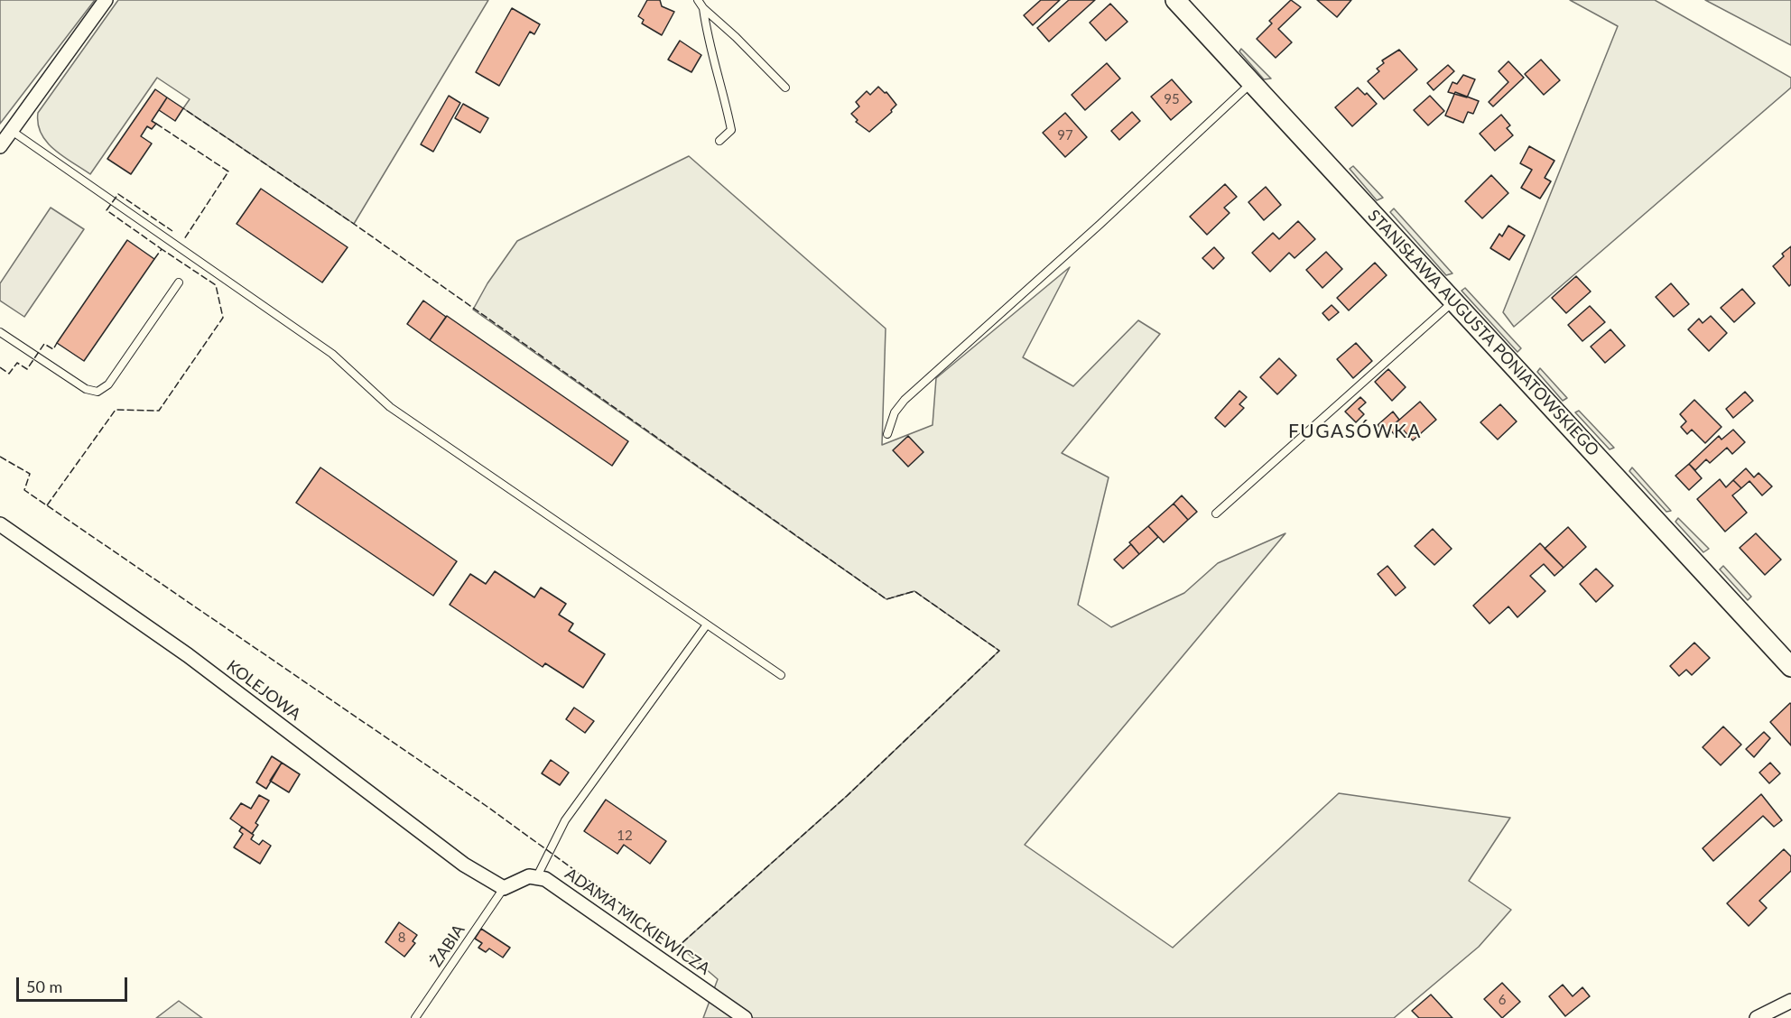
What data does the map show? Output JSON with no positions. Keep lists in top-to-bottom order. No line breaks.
{"streets":{"main road":["STANISŁAWA AUGUSTA PONIATOWSKIEGO"],"street":["KOLEJOWA","ADAMA MICKIEWICZA"],"lane":["ŻABIA"]},"crossings":[["KOLEJOWA","ADAMA MICKIEWICZA"],["KOLEJOWA","ŻABIA"],["ADAMA MICKIEWICZA","ŻABIA"]],"districts":["FUGASÓWKA"],"house_numbers":["95","97","12","8","6"],"scale_bar":"50 m"}
